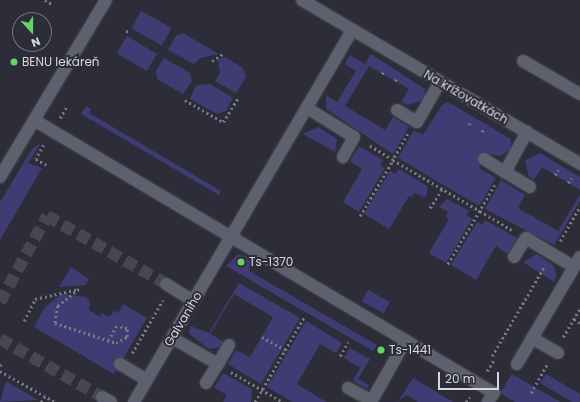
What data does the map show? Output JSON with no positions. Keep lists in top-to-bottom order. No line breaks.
{"streets":{"street":["Na križovatkách","Galvaniho"]},"places":["BENU lekáreň","Ts-1370","Ts-1441"],"scale_bar":"20 m","north":"bottom"}
